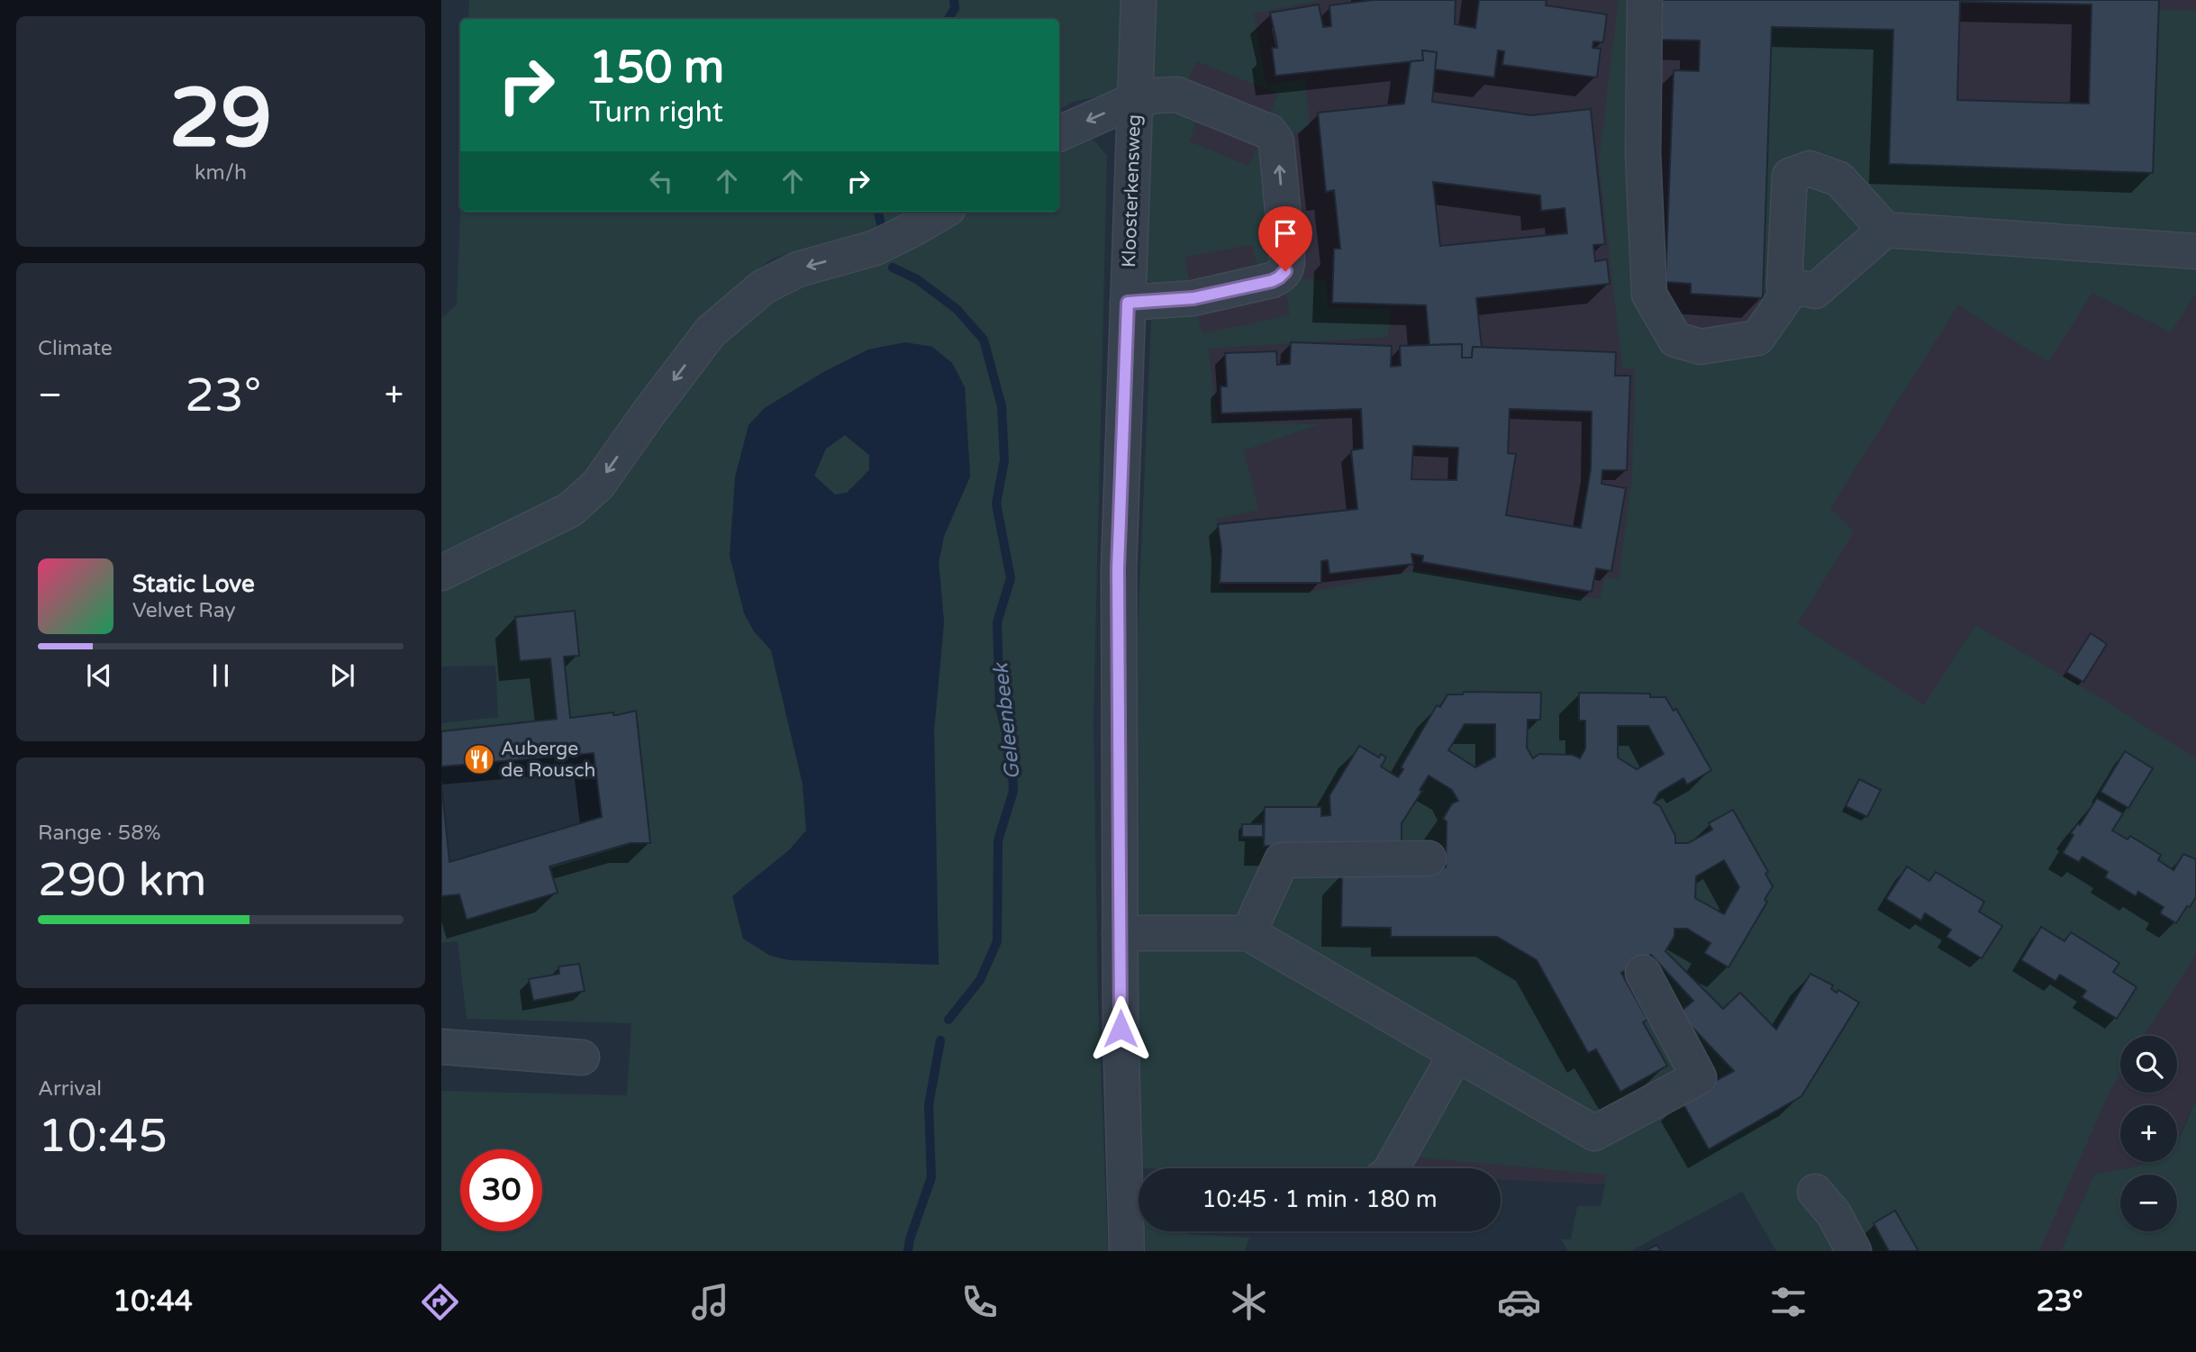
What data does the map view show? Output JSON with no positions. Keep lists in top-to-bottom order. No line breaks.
{"streets":{"street":["Kloosterkensweg"]},"water":["Geleenbeek"],"places":{"restaurant":["Auberge de Rousch"]},"page":{"tile":[["29","km/h"],"Climate",["Range · 58%","290 km"],["Arrival","10:45"]],"turn":["150 m","Turn right"],"heat":["−","23°","+"],"song":["Static Love","Velvet Ray"],"map_buttons":["+","−"],"limit":"30","trip":"10:45 · 1 min · 180 m","tabs":["10:44","23°"]}}
